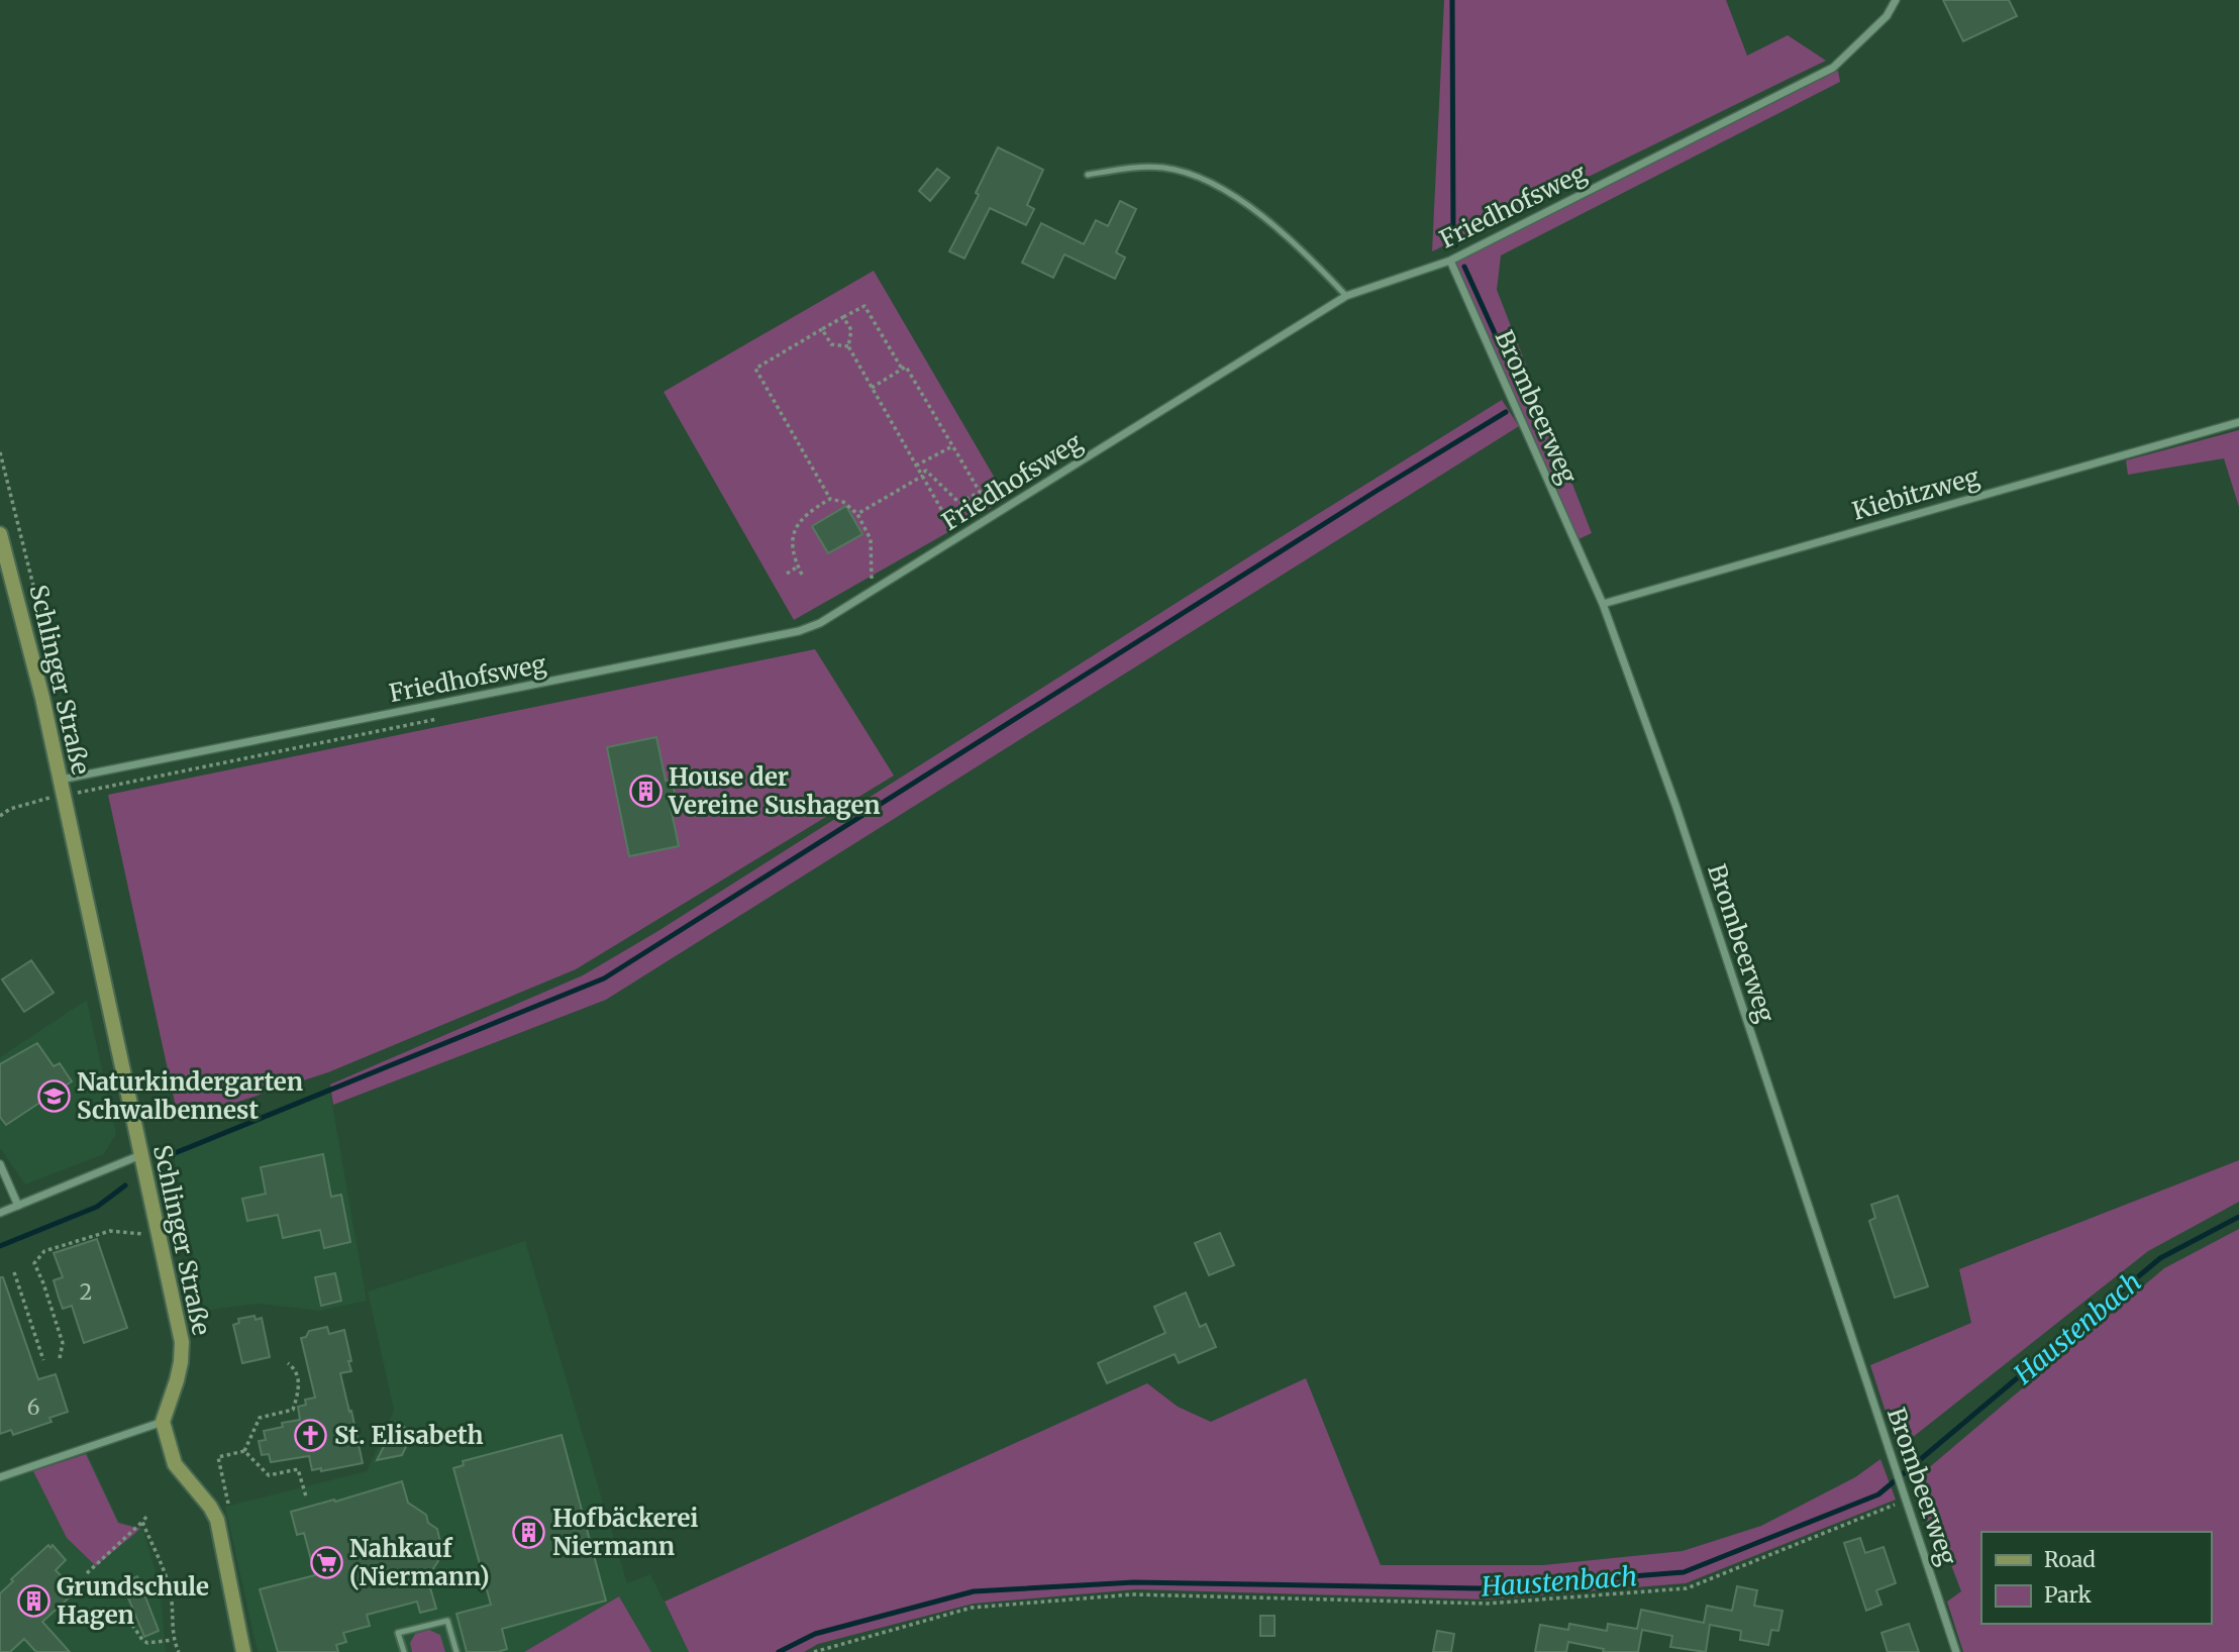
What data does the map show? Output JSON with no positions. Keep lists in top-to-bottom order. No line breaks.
{"streets":{"street":["Friedhofsweg","Brombeerweg","Kiebitzweg","Schlinger Straße"]},"crossings":[["Friedhofsweg","Brombeerweg"],["Friedhofsweg","Schlinger Straße"],["Brombeerweg","Kiebitzweg"]],"water":["Haustenbach"],"places":{"building":["House der Vereine Sushagen","Hofbäckerei Niermann","Grundschule Hagen"],"school or university":["Naturkindergarten Schwalbennest"],"church":["St. Elisabeth"],"supermarket":["Nahkauf (Niermann)"]},"house_numbers":["2","6"],"legend":["Road","Park"]}
